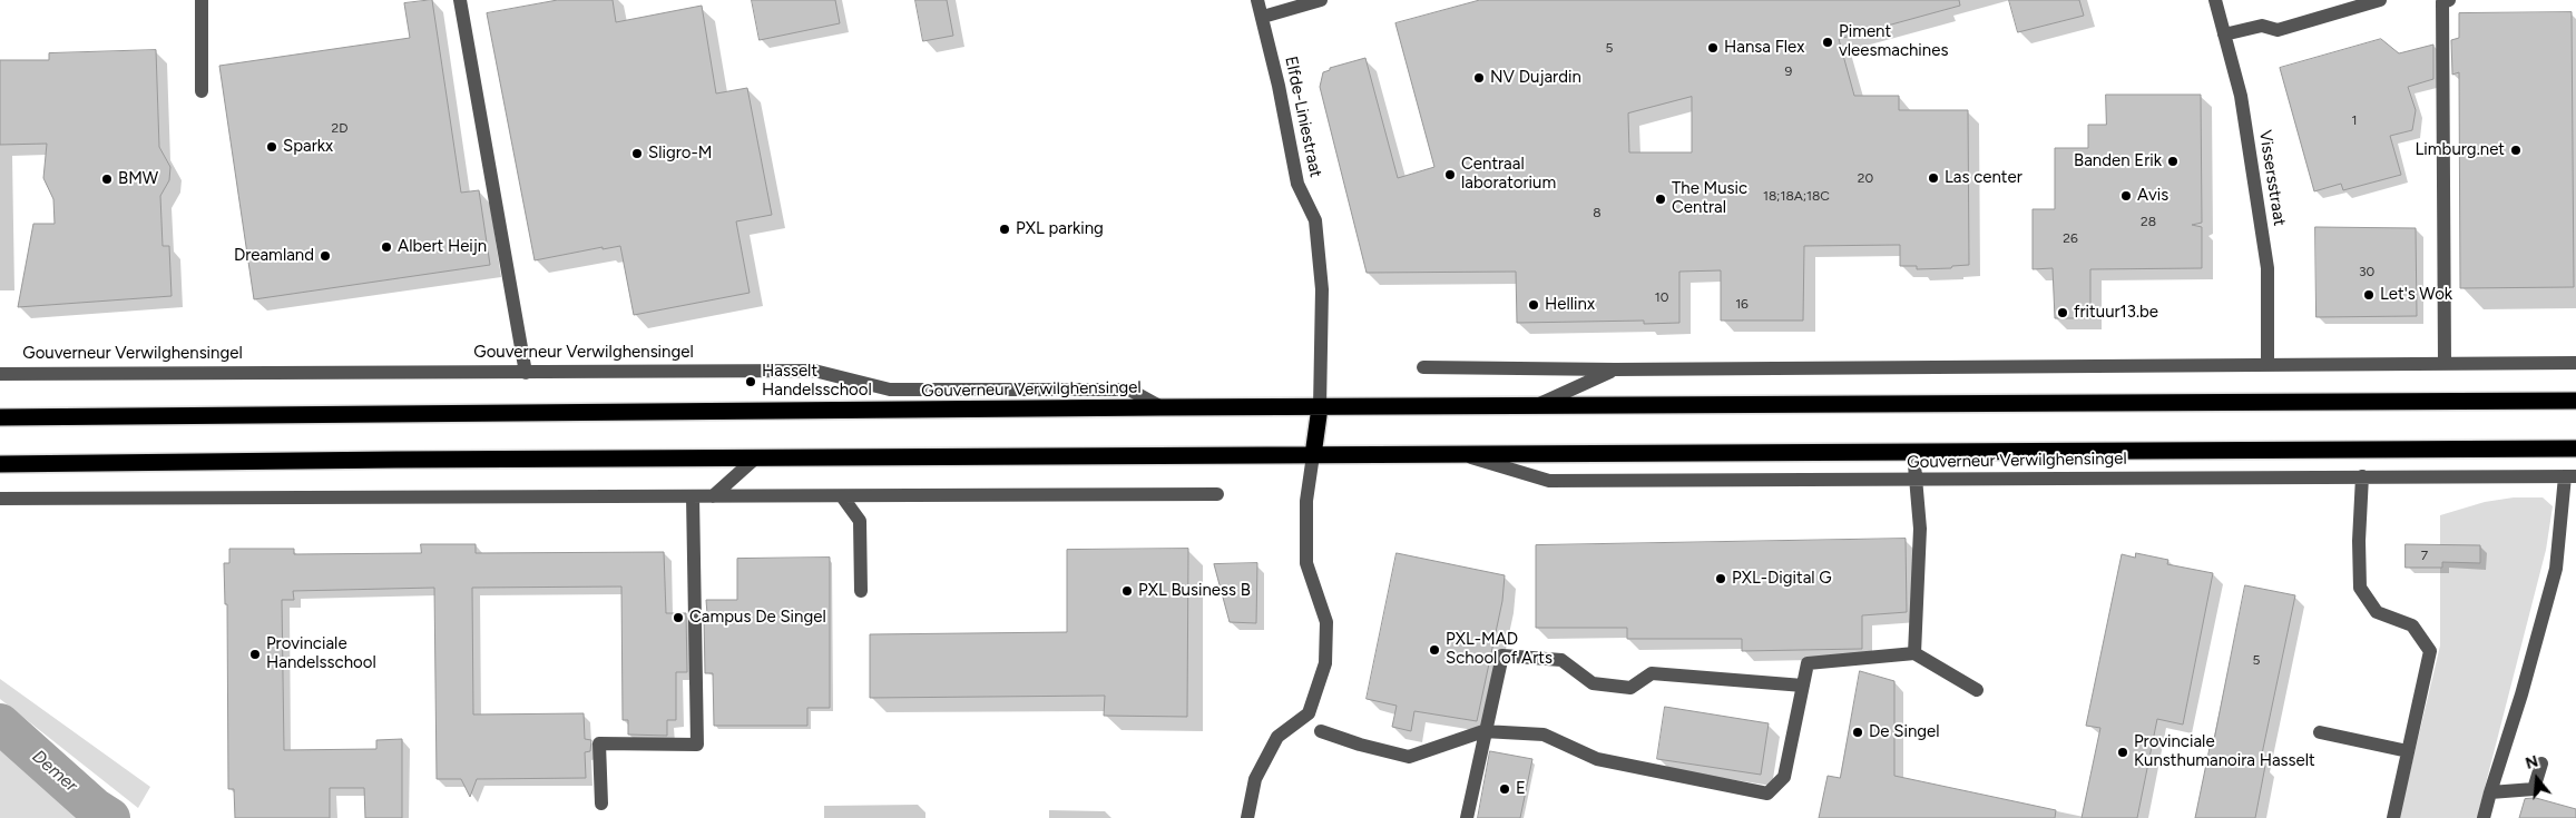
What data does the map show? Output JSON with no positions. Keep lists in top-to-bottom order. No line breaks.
{"streets":{"highway":["Gouverneur Verwilghensingel"],"street":["Elfde-Liniestraat","Vissersstraat"]},"crossings":[["Elfde-Liniestraat","Gouverneur Verwilghensingel"],["Vissersstraat","Gouverneur Verwilghensingel"]],"water":["Demer"],"places":["Piment vleesmachines","Hansa Flex","NV Dujardin","Sparkx","Limburg.net","Sligro-M","Banden Erik","Centraal laboratorium","Las center","BMW","Avis","The Music Central","PXL parking","Albert Heijn","Dreamland","Let's Wok","Hellinx","frituur13.be","Hasselt Handelsschool","PXL-Digital G","PXL Business B","Campus De Singel","PXL-MAD School of Arts","Provinciale Handelsschool","De Singel","Provinciale Kunsthumanoira Hasselt","E"],"house_numbers":["5","9","1","2D","20","18;18A;18C","8","28","26","30","10","16","7","5"],"north":"top"}
